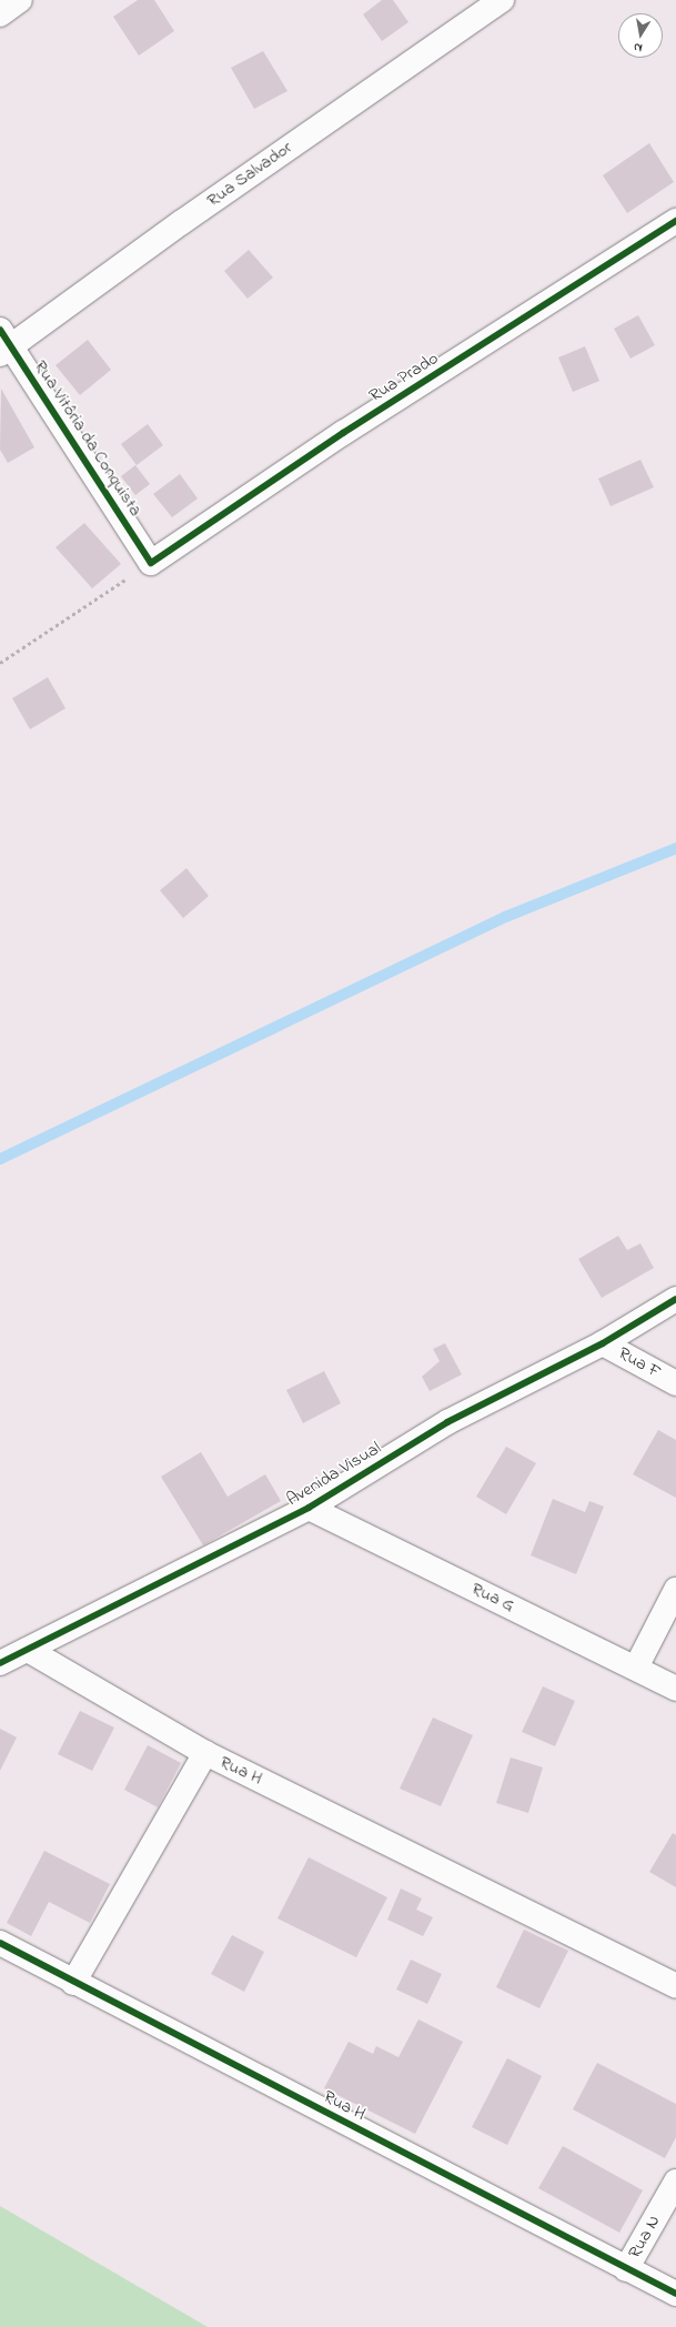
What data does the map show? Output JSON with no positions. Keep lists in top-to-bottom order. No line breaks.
{"streets":{"street":["Rua Salvador","Rua Prado","Rua Vitôria da Conquista","Rua F","Avenida Visual","Rua G","Rua H","Rua N"]},"crossings":[["Rua Salvador","Rua Vitôria da Conquista"],["Rua Prado","Rua Vitôria da Conquista"],["Rua F","Avenida Visual"],["Avenida Visual","Rua G"],["Avenida Visual","Rua H"],["Rua H","Rua N"]],"north":"bottom"}
